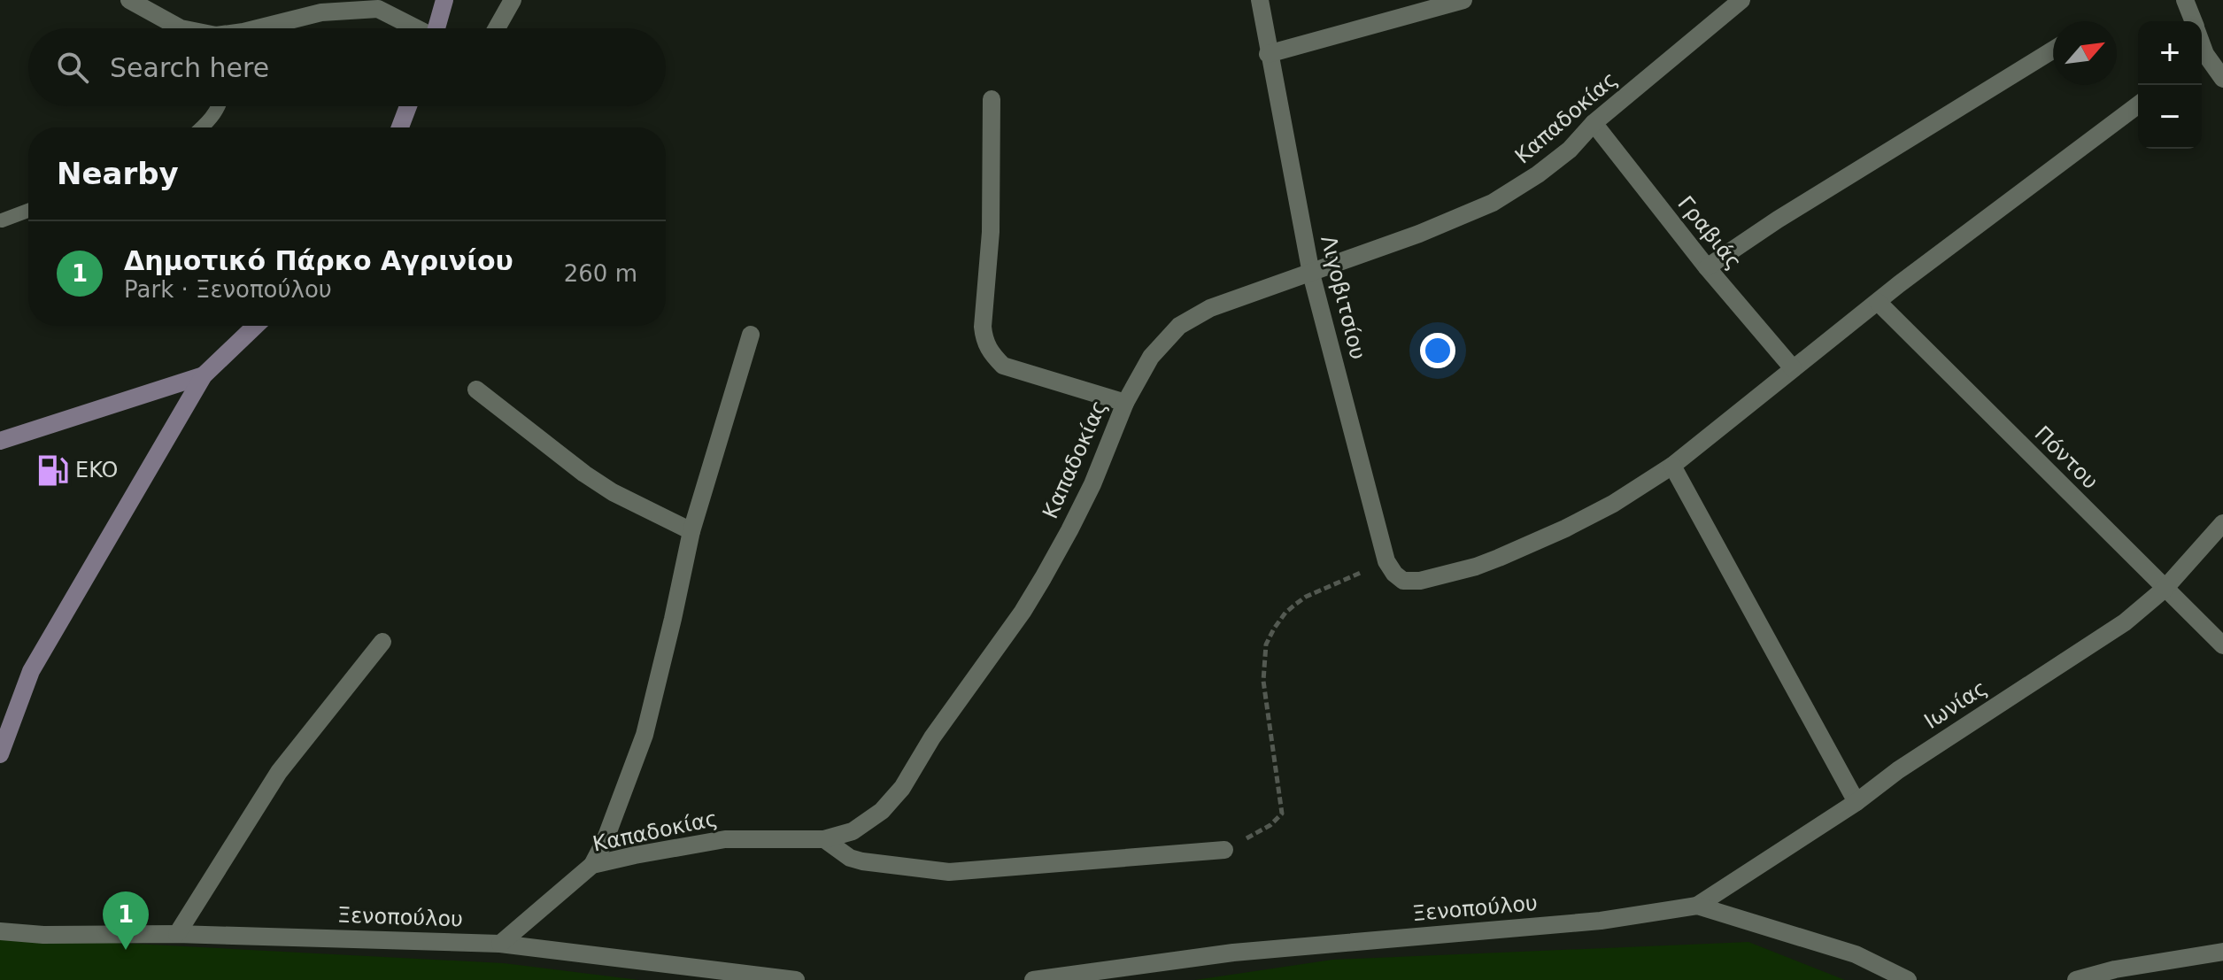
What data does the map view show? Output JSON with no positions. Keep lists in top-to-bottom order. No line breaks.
{"streets":{"street":["Καπαδοκίας","Γραβιάς","Λιγοβιτσίου","Πόντου","Ιωνίας","Ξενοπούλου"]},"crossings":[["Καπαδοκίας","Γραβιάς"],["Καπαδοκίας","Λιγοβιτσίου"],["Καπαδοκίας","Ξενοπούλου"],["Πόντου","Ιωνίας"],["Ιωνίας","Ξενοπούλου"]],"places":{"fuel station":["EKO"]},"north":"top right","page":{"map_buttons":["+","−"],"search":"Search here","heading":"Nearby","list":[{"mark":"1","name":"Δημοτικό Πάρκο Αγρινίου","note":"Park · Ξενοπούλου","value":"260 m"}],"pins":"1"}}
